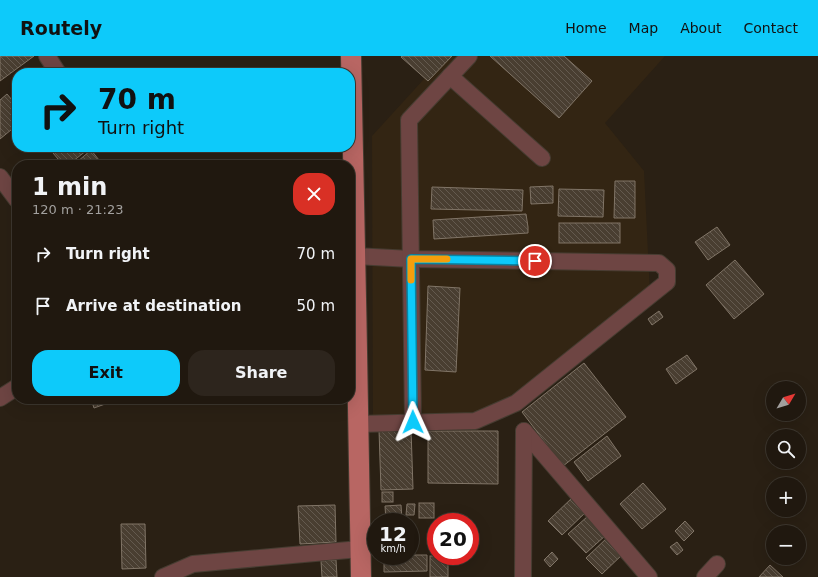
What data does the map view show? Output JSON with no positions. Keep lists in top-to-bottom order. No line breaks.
{"north":"top right","page":{"header":"Routely","nav":["Home","Map","About","Contact"],"turn":["70 m","Turn right"],"heading":["1 min","120 m · 21:23"],"list":[{"name":"Turn right","value":"70 m"},{"name":"Arrive at destination","value":"50 m"}],"buttons":["Exit","Share"],"map_buttons":["+","−"],"speed":"12 km/h","limit":"20"}}
